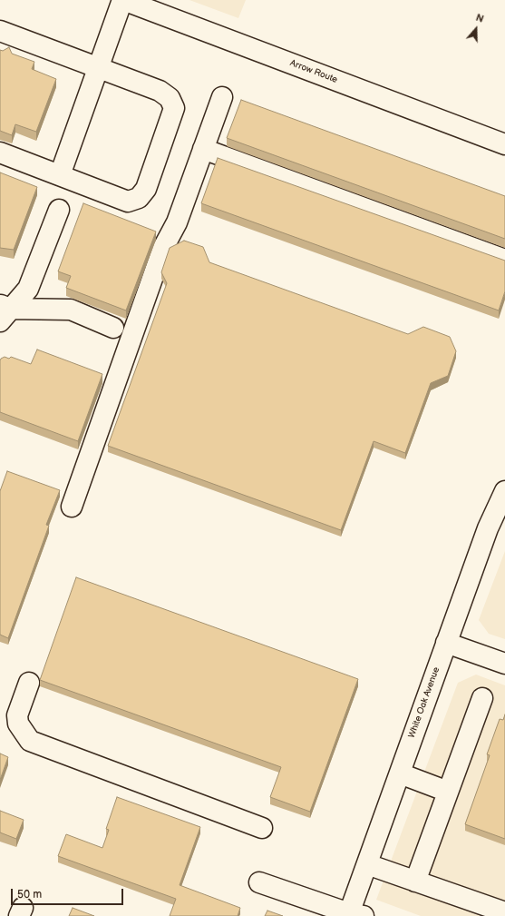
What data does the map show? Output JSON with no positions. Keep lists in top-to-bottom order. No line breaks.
{"streets":{"street":["Arrow Route","White Oak Avenue"]},"scale_bar":"50 m","north":"top"}
